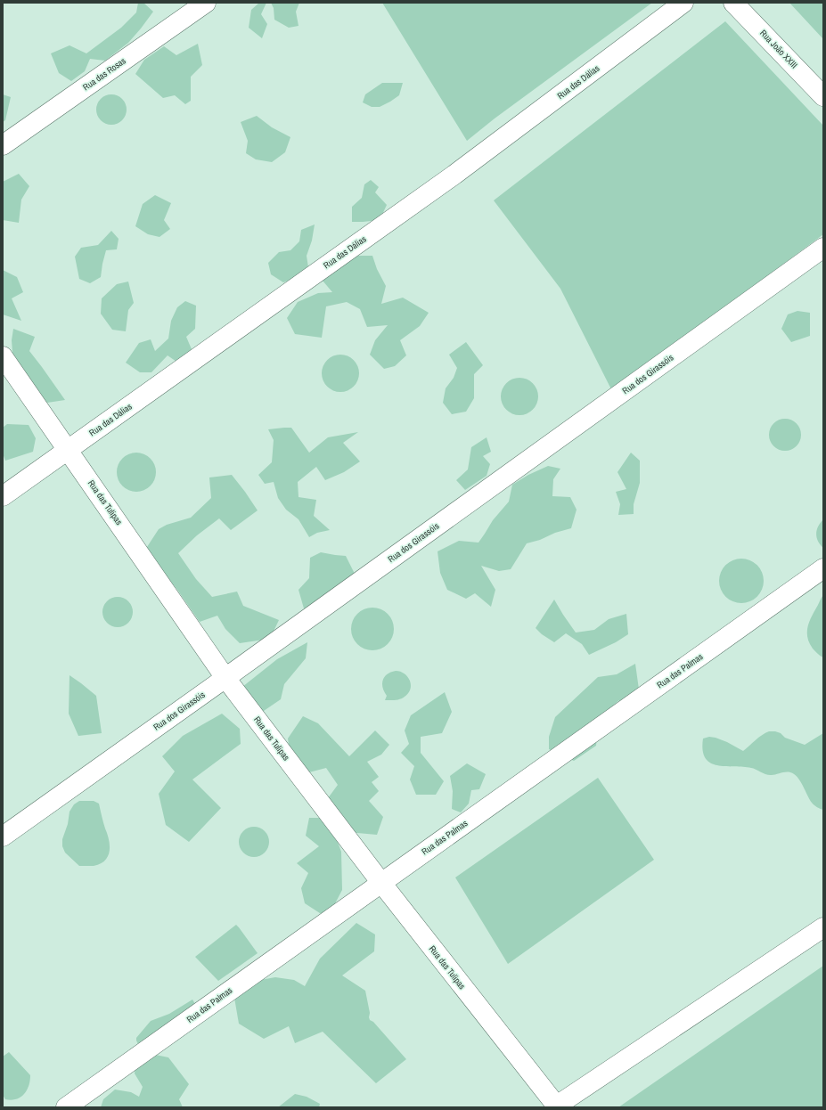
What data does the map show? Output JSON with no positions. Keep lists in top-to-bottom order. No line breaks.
{"streets":{"street":["Rua João XXIII","Rua das Rosas","Rua das Dálias","Rua dos Girassóis","Rua das Tulipas","Rua das Palmas"]},"crossings":[["Rua das Dálias","Rua das Tulipas"],["Rua dos Girassóis","Rua das Tulipas"],["Rua das Tulipas","Rua das Palmas"]]}
